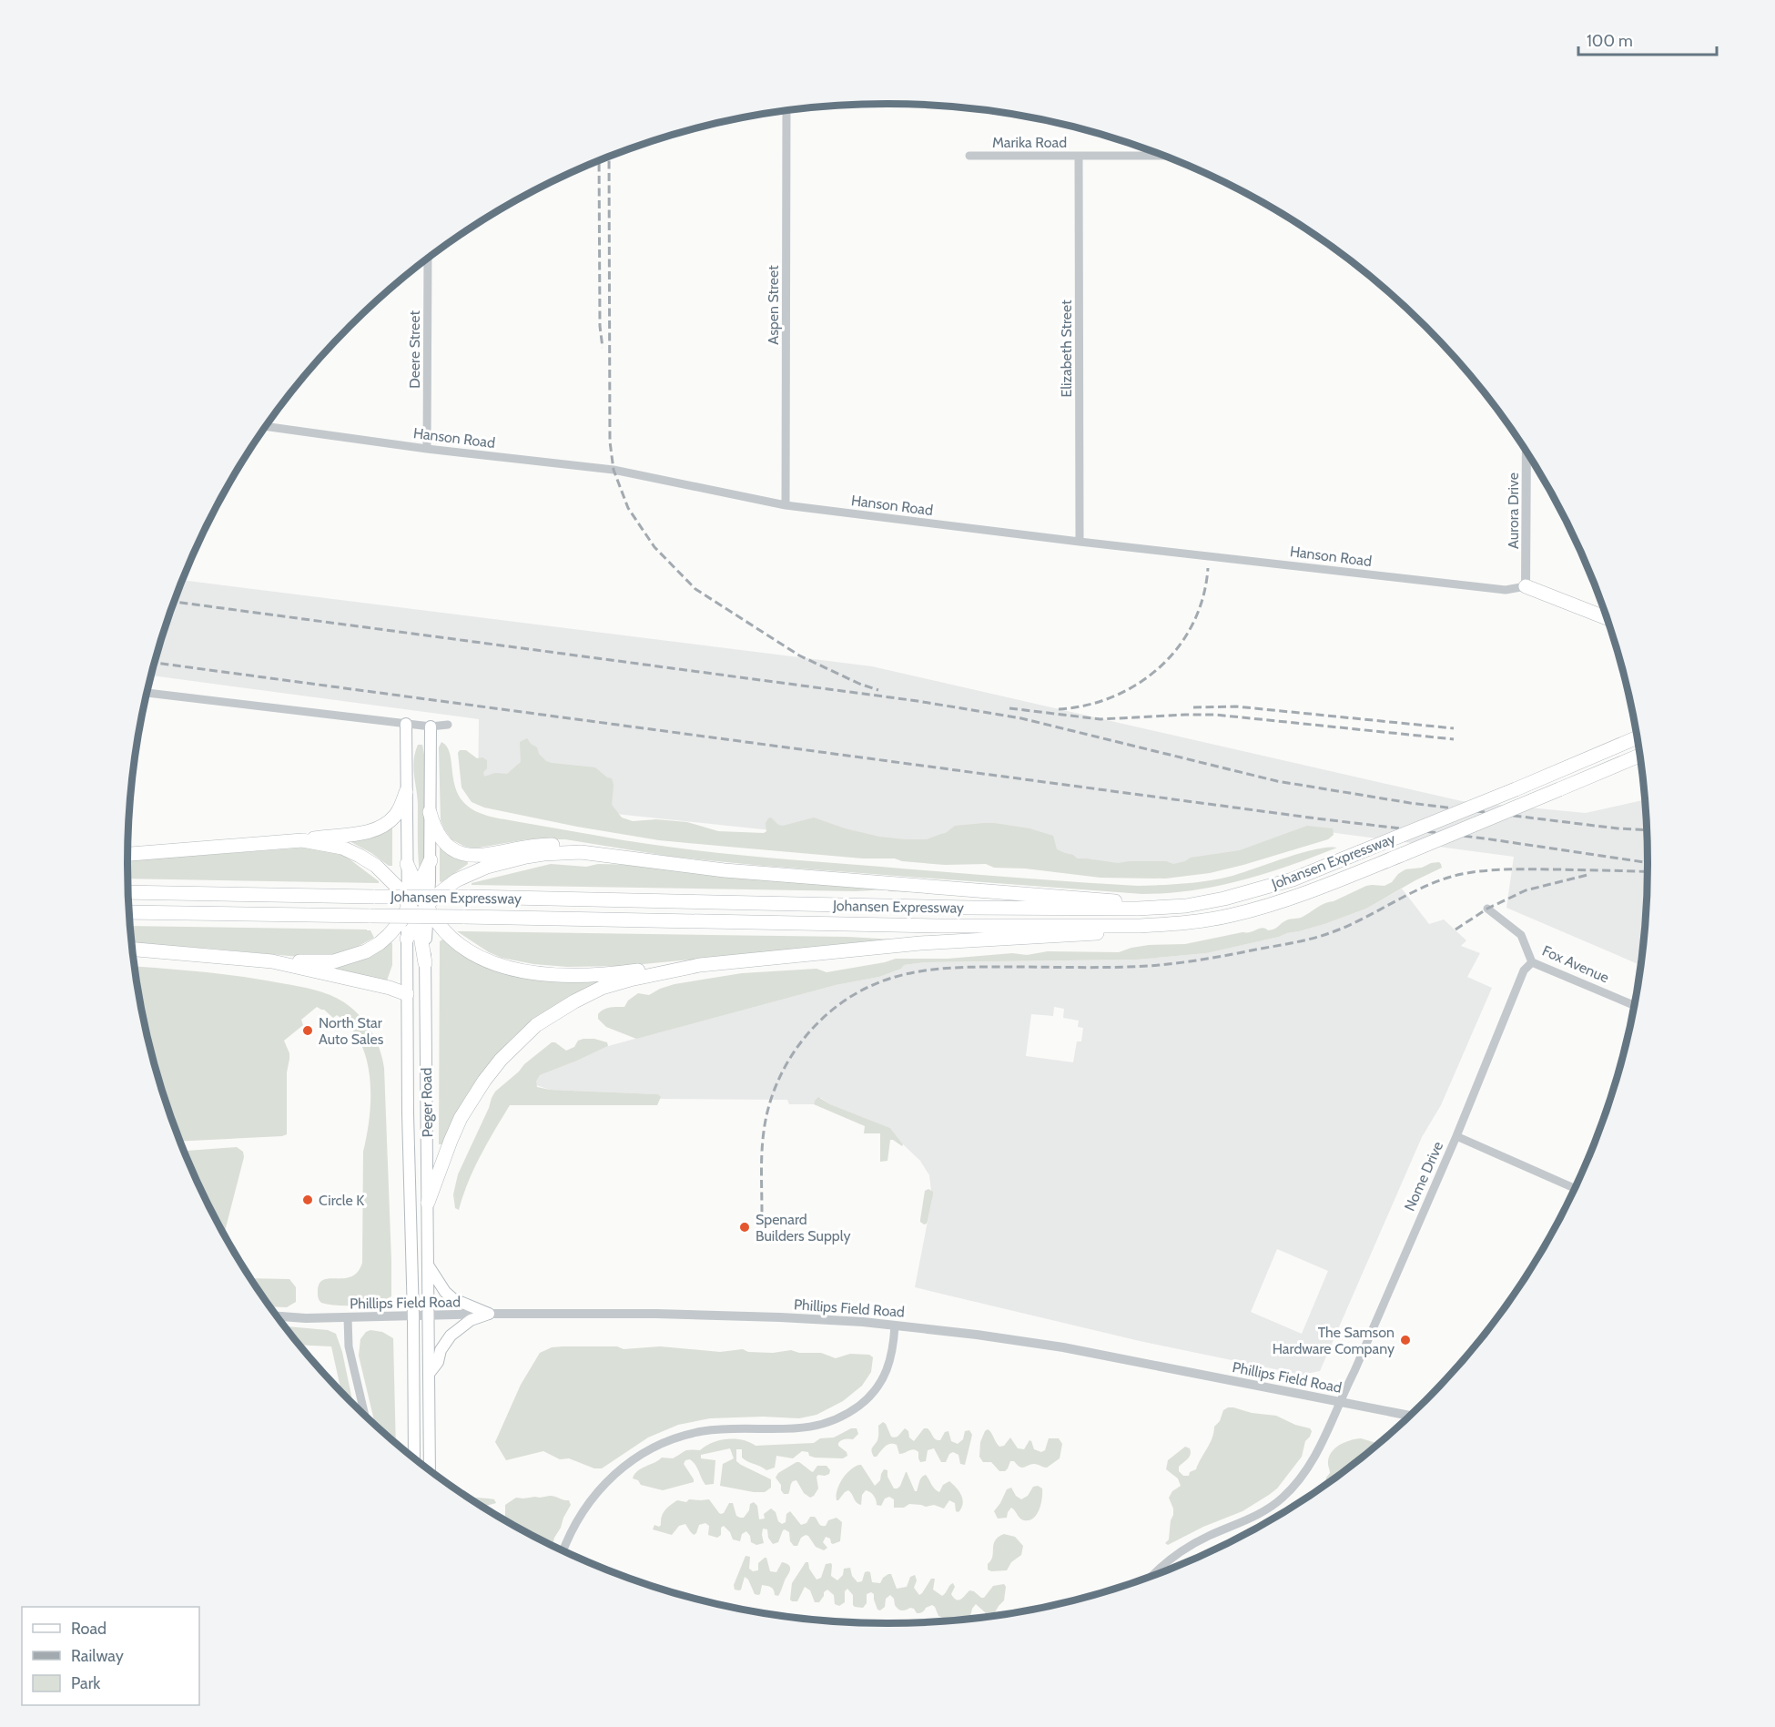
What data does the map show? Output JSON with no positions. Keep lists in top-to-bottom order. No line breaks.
{"streets":{"highway":["Johansen Expressway"],"main road":["Peger Road"],"street":["Marika Road","Aspen Street","Elizabeth Street","Deere Street","Hanson Road","Aurora Drive","Fox Avenue","Nome Drive","Phillips Field Road"]},"crossings":[["Marika Road","Elizabeth Street"],["Aspen Street","Hanson Road"],["Elizabeth Street","Hanson Road"],["Deere Street","Hanson Road"],["Hanson Road","Aurora Drive"],["Fox Avenue","Nome Drive"],["Peger Road","Phillips Field Road"],["Nome Drive","Phillips Field Road"]],"places":["North Star Auto Sales","Circle K","Spenard Builders Supply","The Samson Hardware Company"],"legend":["Road","Railway","Park"],"scale_bar":"100 m"}
